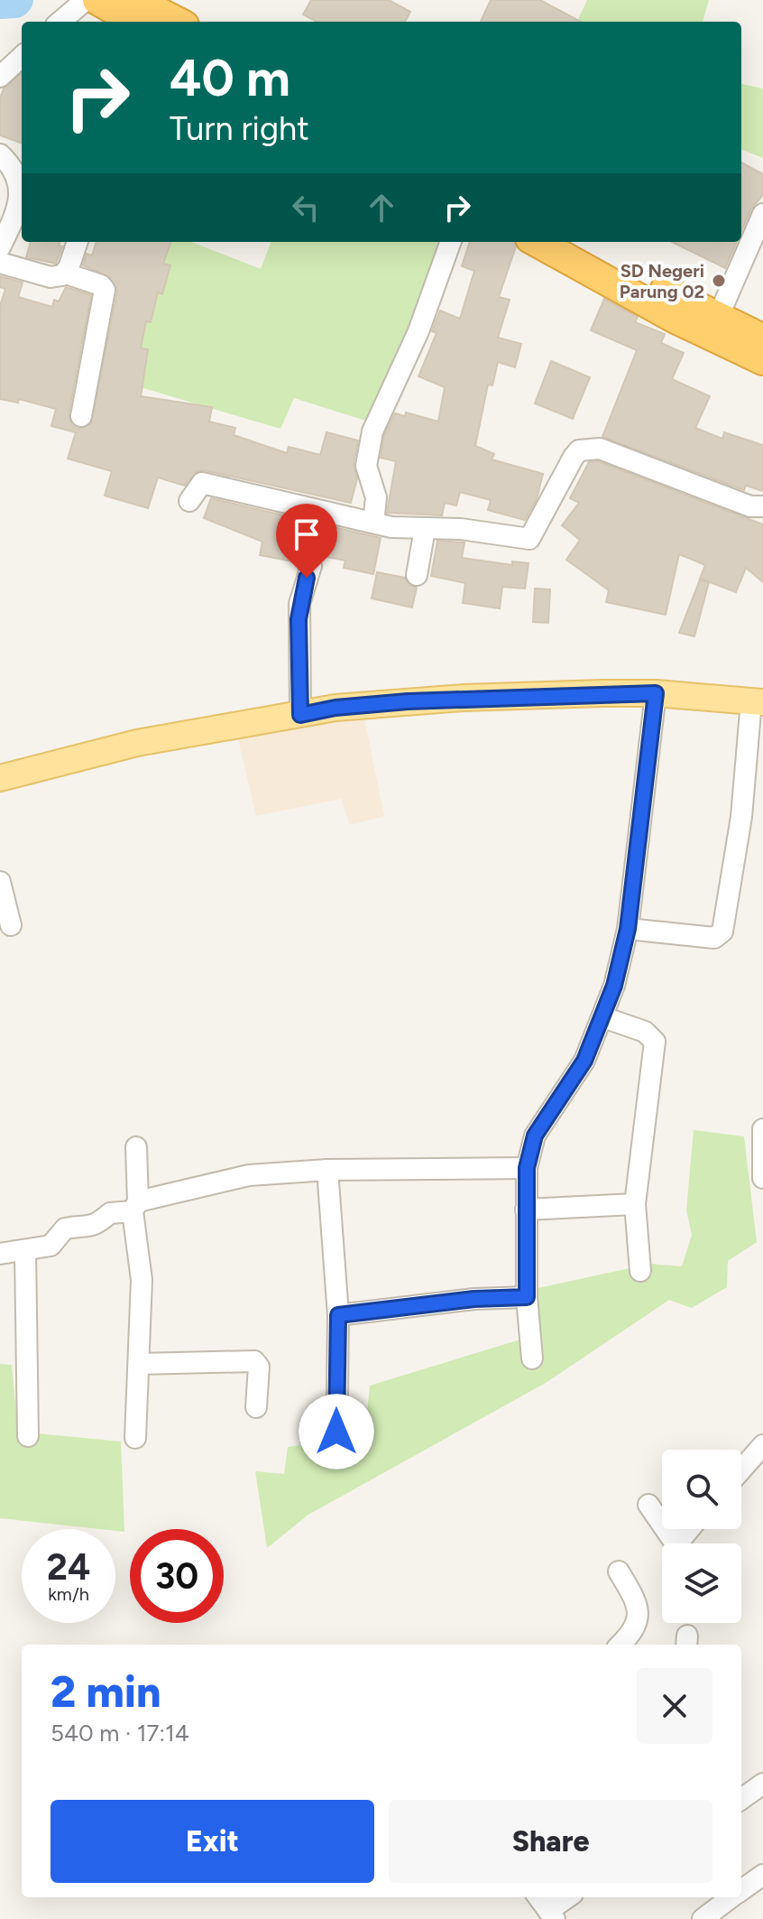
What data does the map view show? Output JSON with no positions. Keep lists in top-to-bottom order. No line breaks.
{"places":["SD Negeri Parung 02"],"page":{"turn":["40 m","Turn right"],"speed":"24 km/h","limit":"30","heading":["2 min","540 m · 17:14"],"buttons":["Exit","Share"]}}
